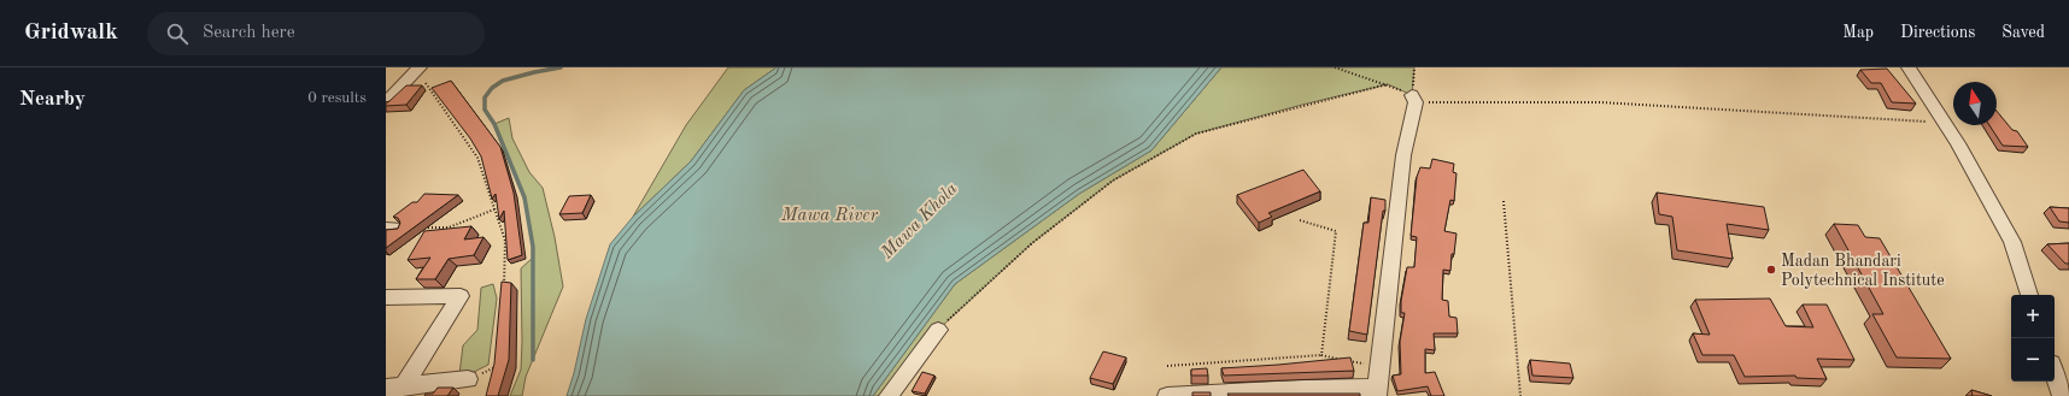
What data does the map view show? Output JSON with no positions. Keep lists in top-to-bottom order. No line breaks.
{"water":["Mawa River","Mawa Khola"],"places":["Madan Bhandari Polytechnical Institute"],"north":"top","page":{"header":"Gridwalk","search":"Search here","nav":["Map","Directions","Saved"],"heading":["Nearby","0 results"],"map_buttons":["+","−"]}}
